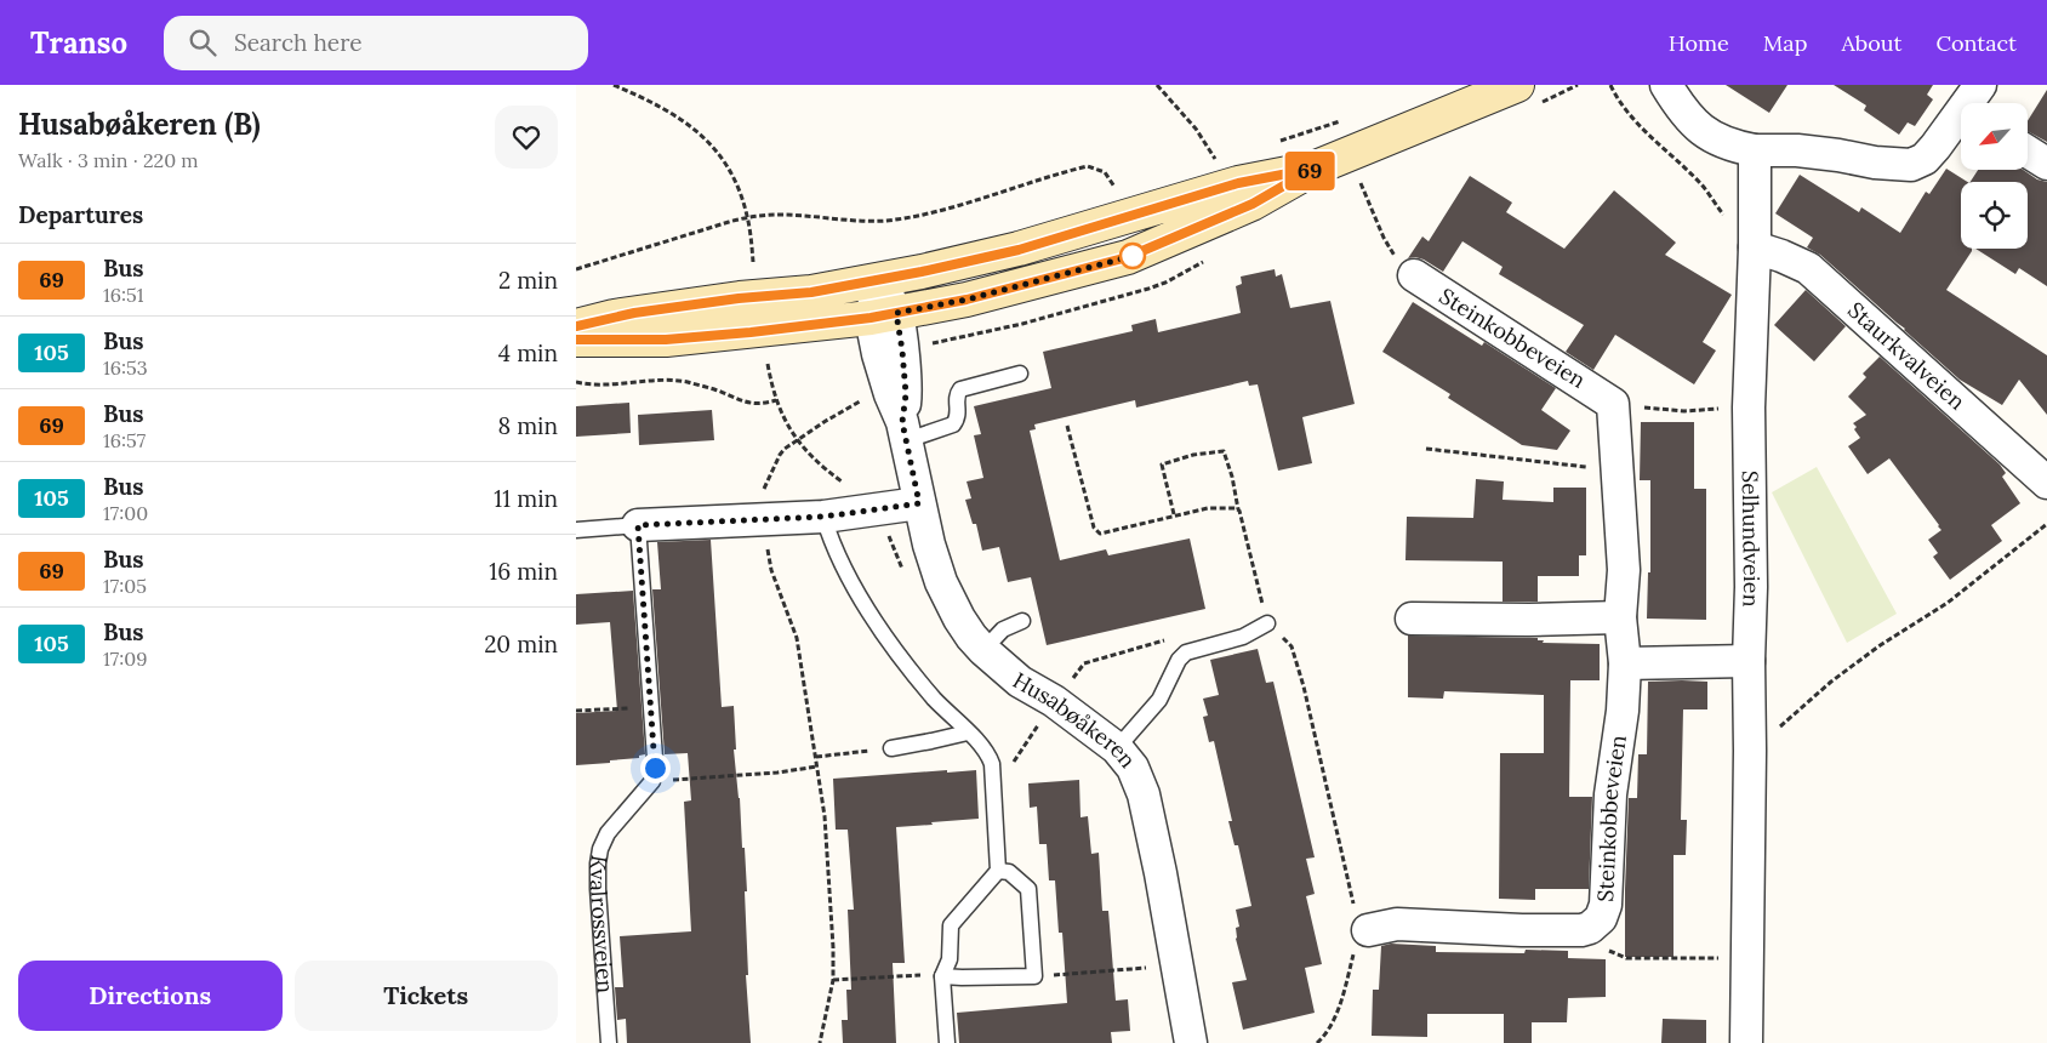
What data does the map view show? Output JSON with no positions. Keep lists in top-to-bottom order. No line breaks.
{"streets":{"street":["Steinkobbeveien","Staurkvalveien","Selhundveien","Husabøåkeren"],"lane":["Kvalrossveien"]},"crossings":[["Staurkvalveien","Selhundveien"]],"lines":["bus line 69"],"north":"bottom left","page":{"header":"Transo","search":"Search here","nav":["Home","Map","About","Contact"],"heading":[["Husabøåkeren (B)","Walk · 3 min · 220 m"],"Departures"],"on_map":"69","list":[{"mark":"69","name":"Bus","note":"16:51","value":"2 min"},{"mark":"105","name":"Bus","note":"16:53","value":"4 min"},{"mark":"69","name":"Bus","note":"16:57","value":"8 min"},{"mark":"105","name":"Bus","note":"17:00","value":"11 min"},{"mark":"69","name":"Bus","note":"17:05","value":"16 min"},{"mark":"105","name":"Bus","note":"17:09","value":"20 min"}],"buttons":["Directions","Tickets"]}}
